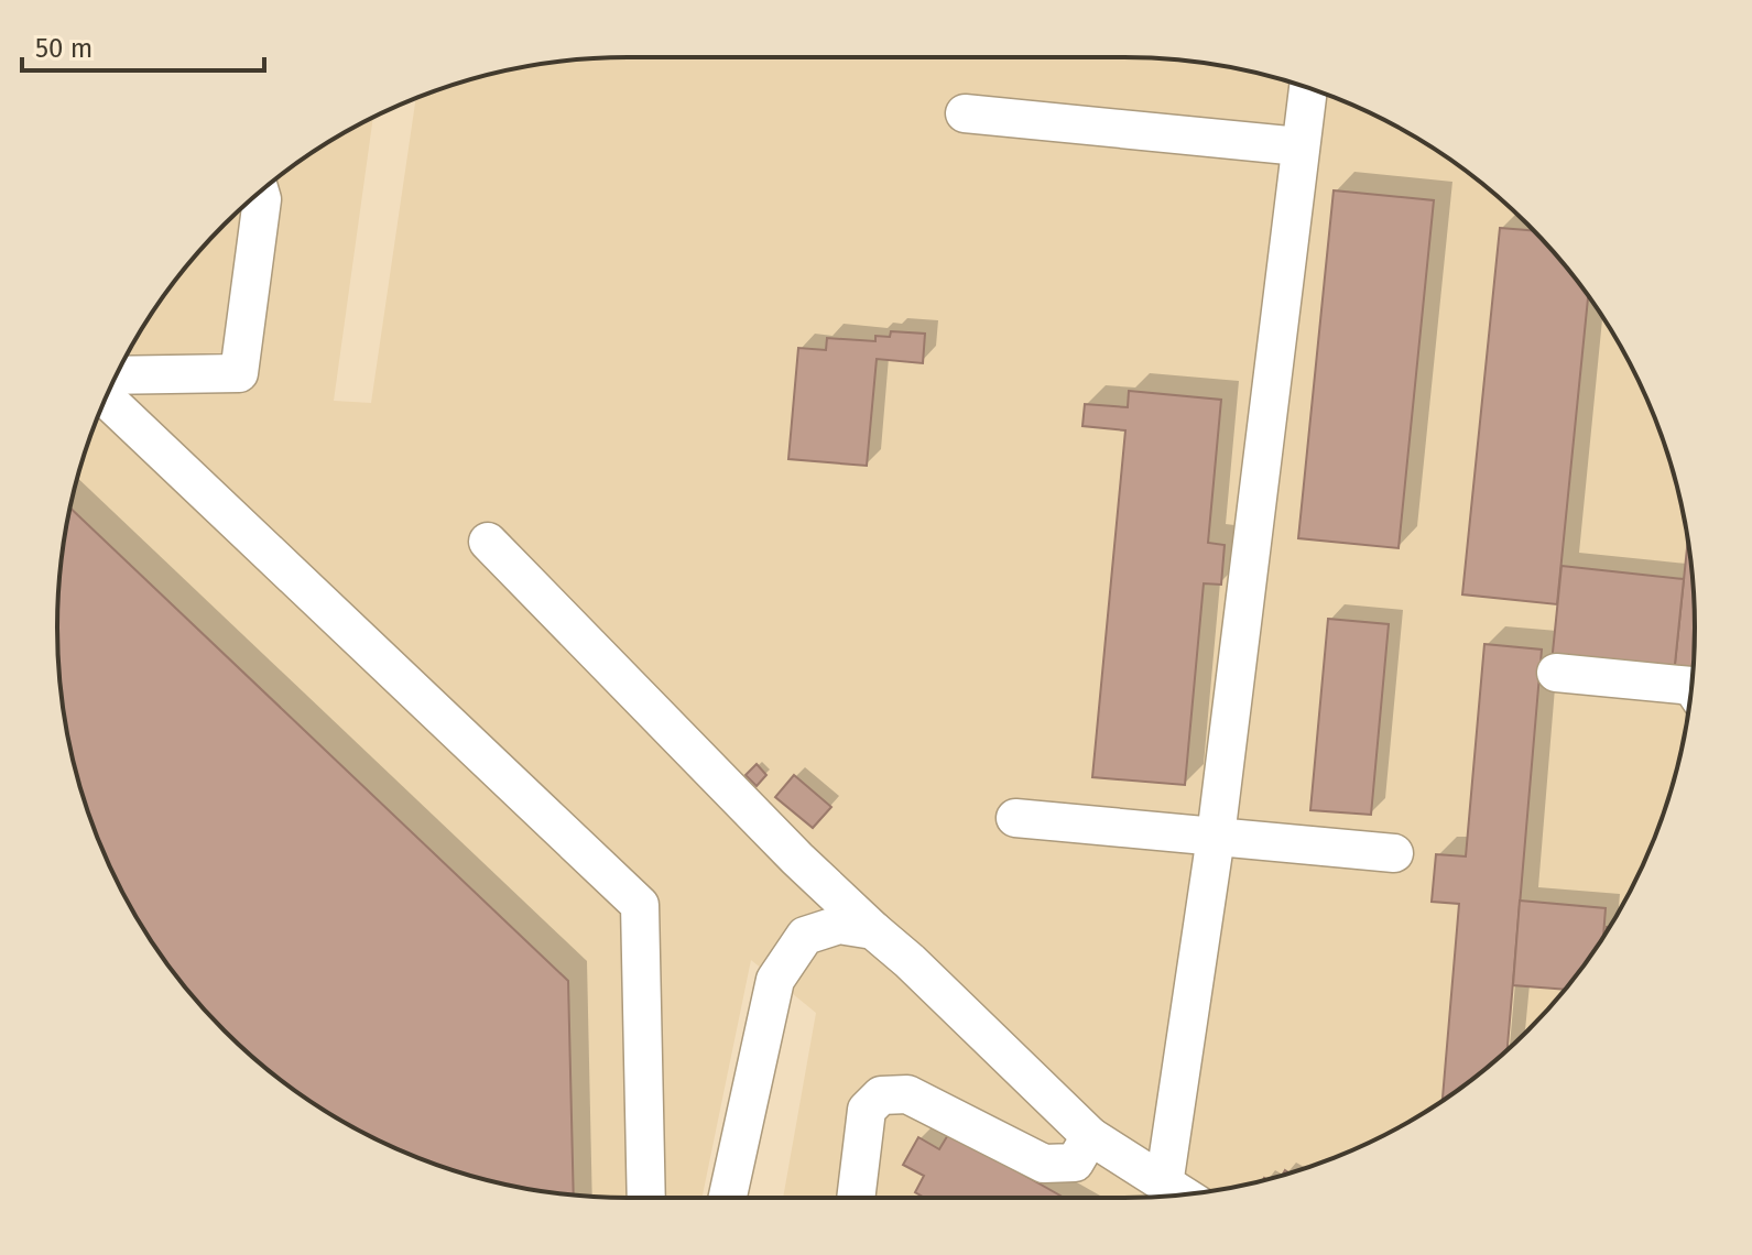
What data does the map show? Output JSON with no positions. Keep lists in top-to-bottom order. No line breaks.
{"scale_bar":"50 m"}
